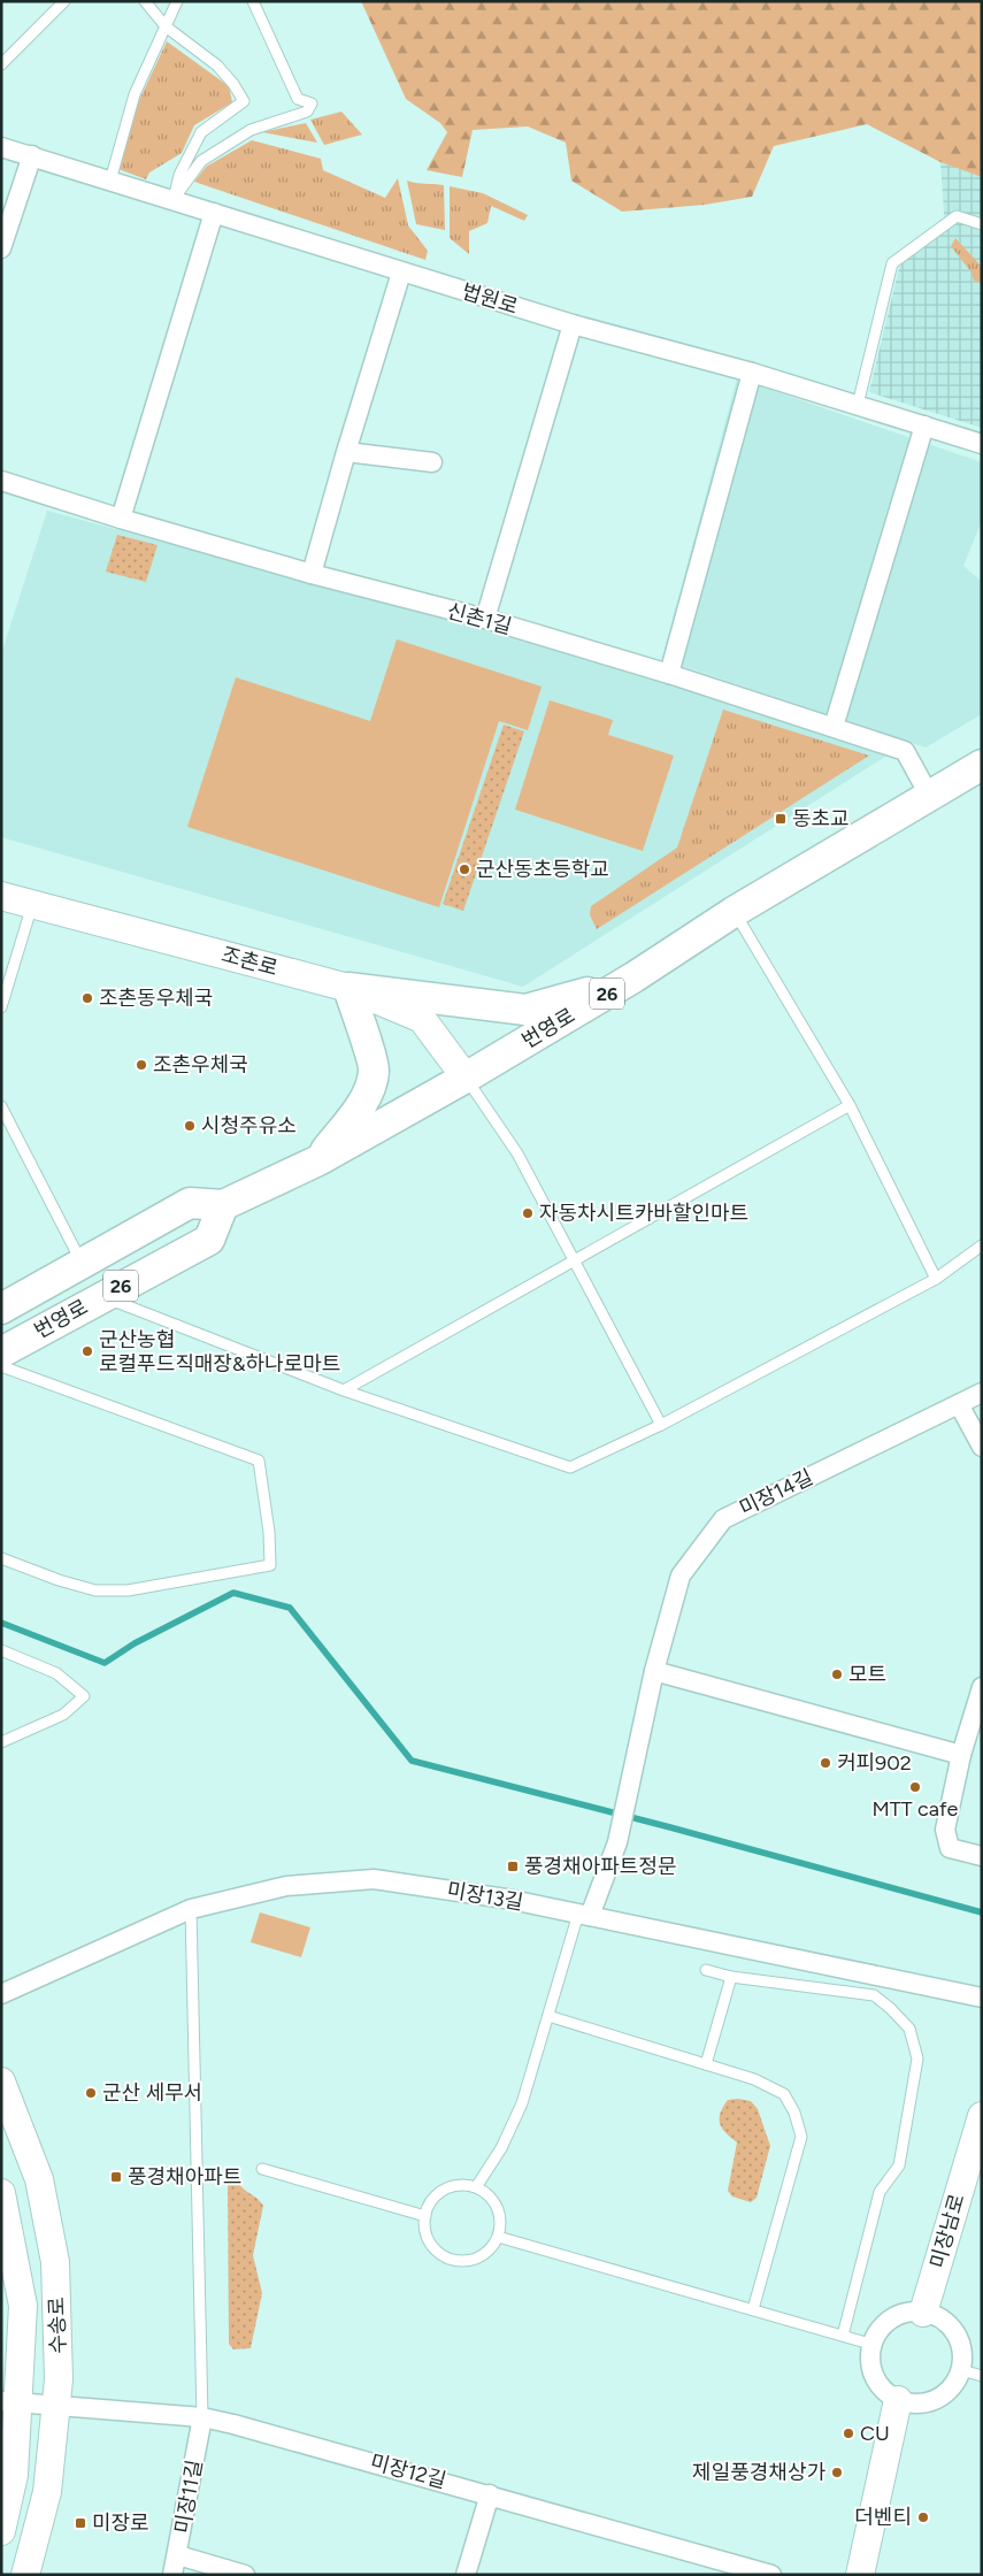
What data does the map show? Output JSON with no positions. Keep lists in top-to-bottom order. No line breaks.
{"streets":{"main road":["26","번영로"],"street":["법원로","신촌1길","조촌로","미장14길","미장13길","미장남로","수송로","미장12길","미장11길"]},"crossings":[["신촌1길","번영로"],["조촌로","번영로"],["미장14길","미장13길"],["수송로","미장12길"],["미장12길","미장11길"]],"places":{"transit":["동초교","풍경채아파트정문","풍경채아파트","미장로"],"other":["군산동초등학교","조촌동우체국","조촌우체국","시청주유소","자동차시트카바할인마트","군산농협 로컬푸드직매장&하나로마트","모트","커피902","MTT cafe","군산 세무서","CU","제일풍경채상가","더벤티"]}}
